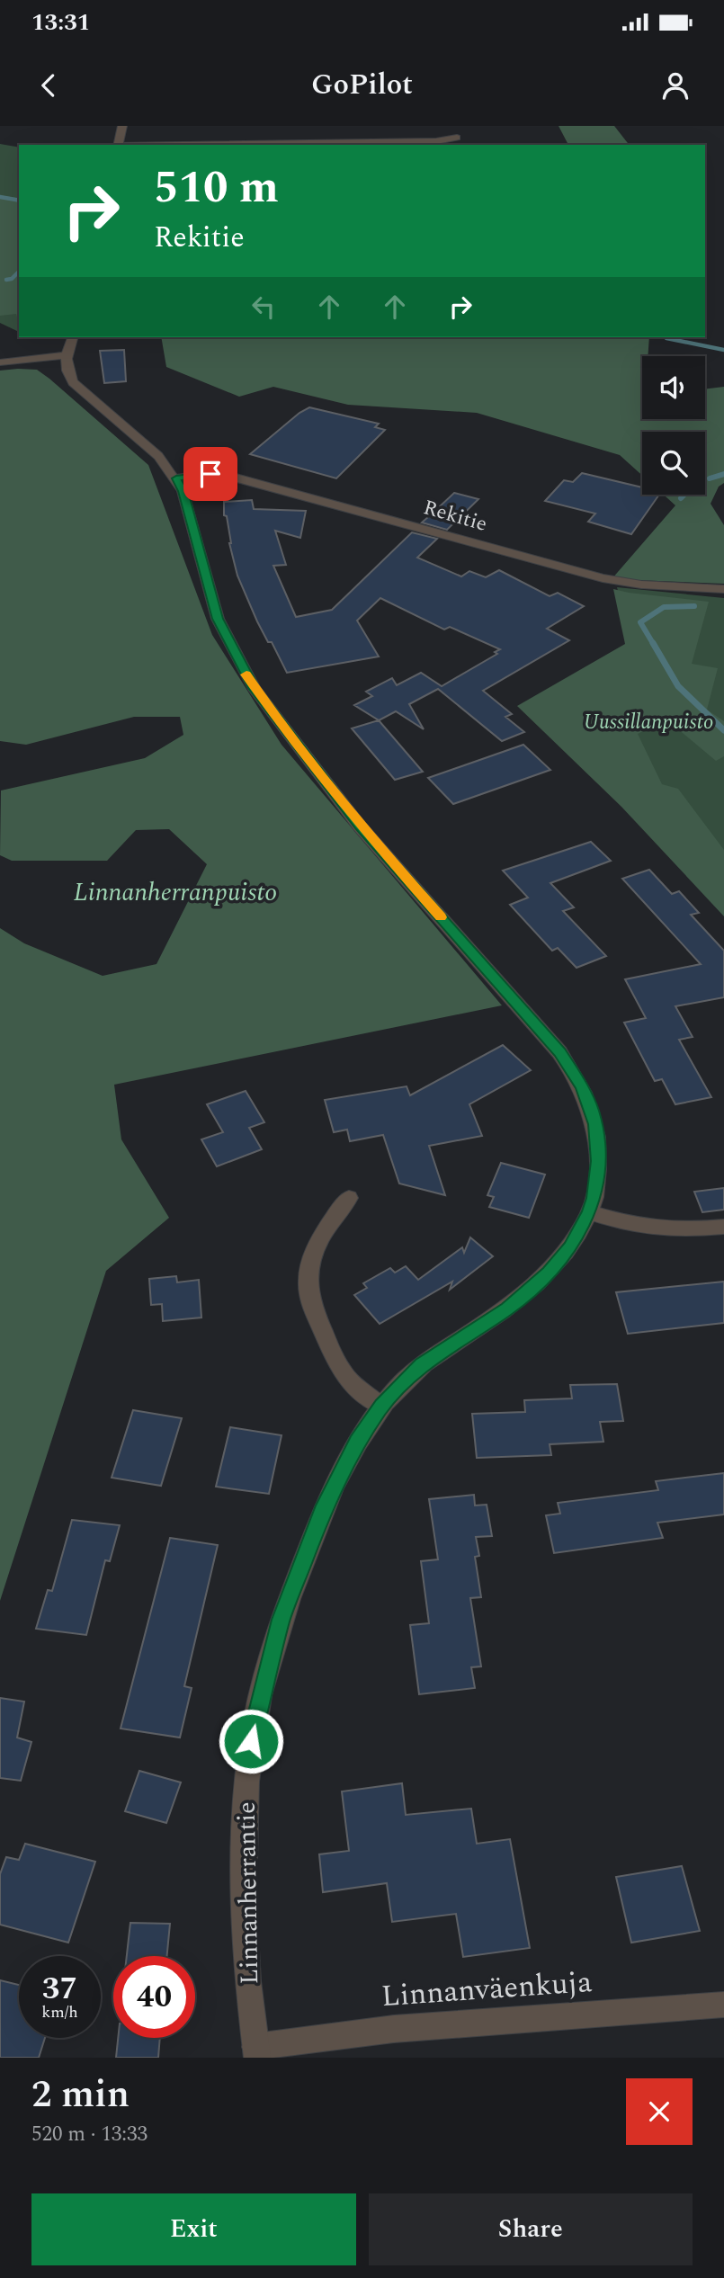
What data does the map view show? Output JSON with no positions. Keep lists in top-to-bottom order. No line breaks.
{"streets":{"street":["Rekitie","Linnanherrantie","Linnanväenkuja"]},"crossings":[["Rekitie","Linnanherrantie"],["Linnanherrantie","Linnanväenkuja"]],"parks":["Uussillanpuisto","Linnanherranpuisto"],"page":{"status":"13:31","header":"GoPilot","turn":["510 m","Rekitie"],"speed":"37 km/h","limit":"40","heading":["2 min","520 m · 13:33"],"buttons":["Exit","Share"]}}
